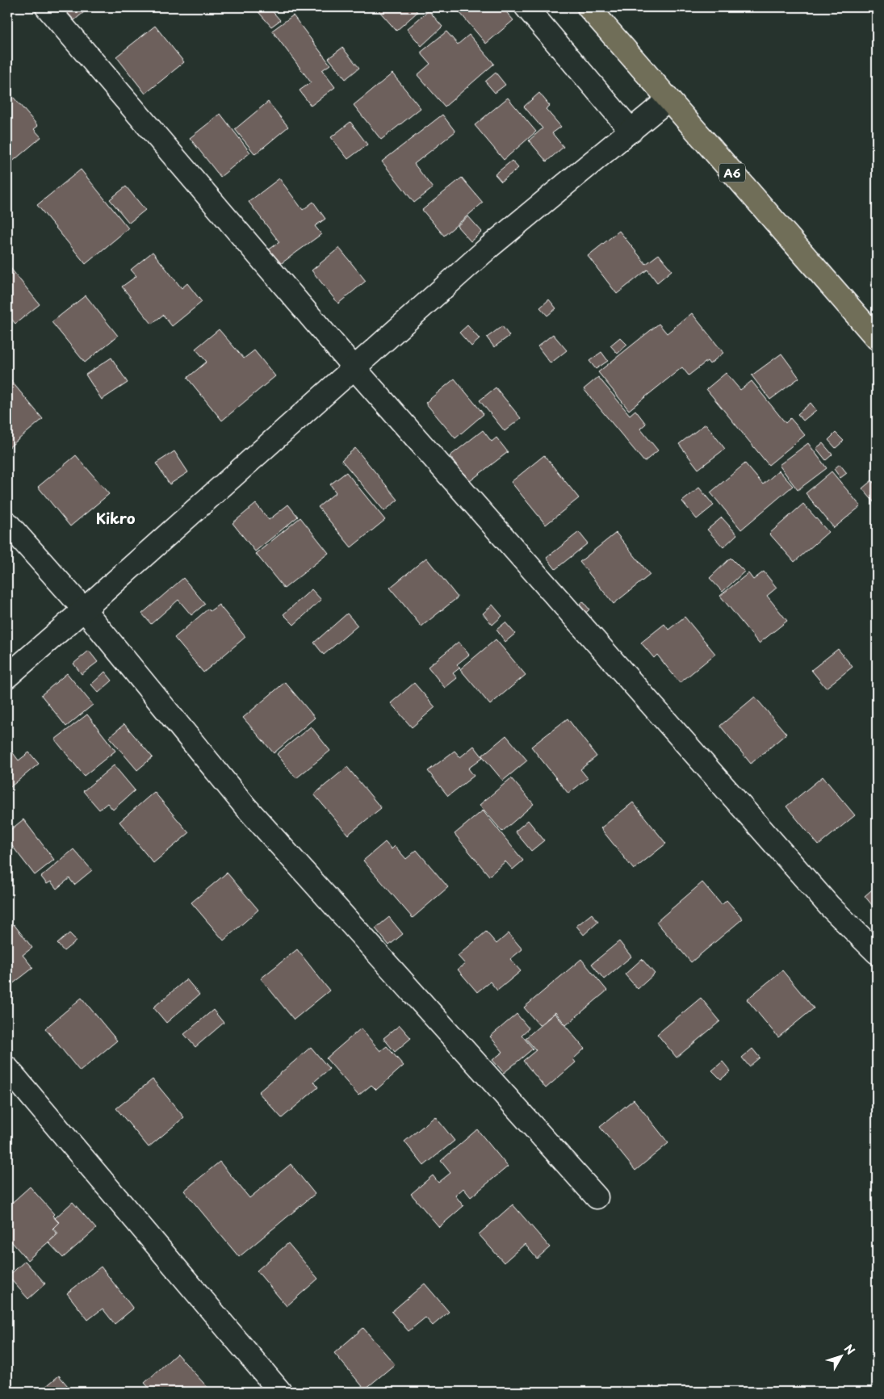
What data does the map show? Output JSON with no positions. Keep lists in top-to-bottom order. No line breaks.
{"streets":{"highway":["A6"]},"districts":["Kikro"],"north":"top right"}
